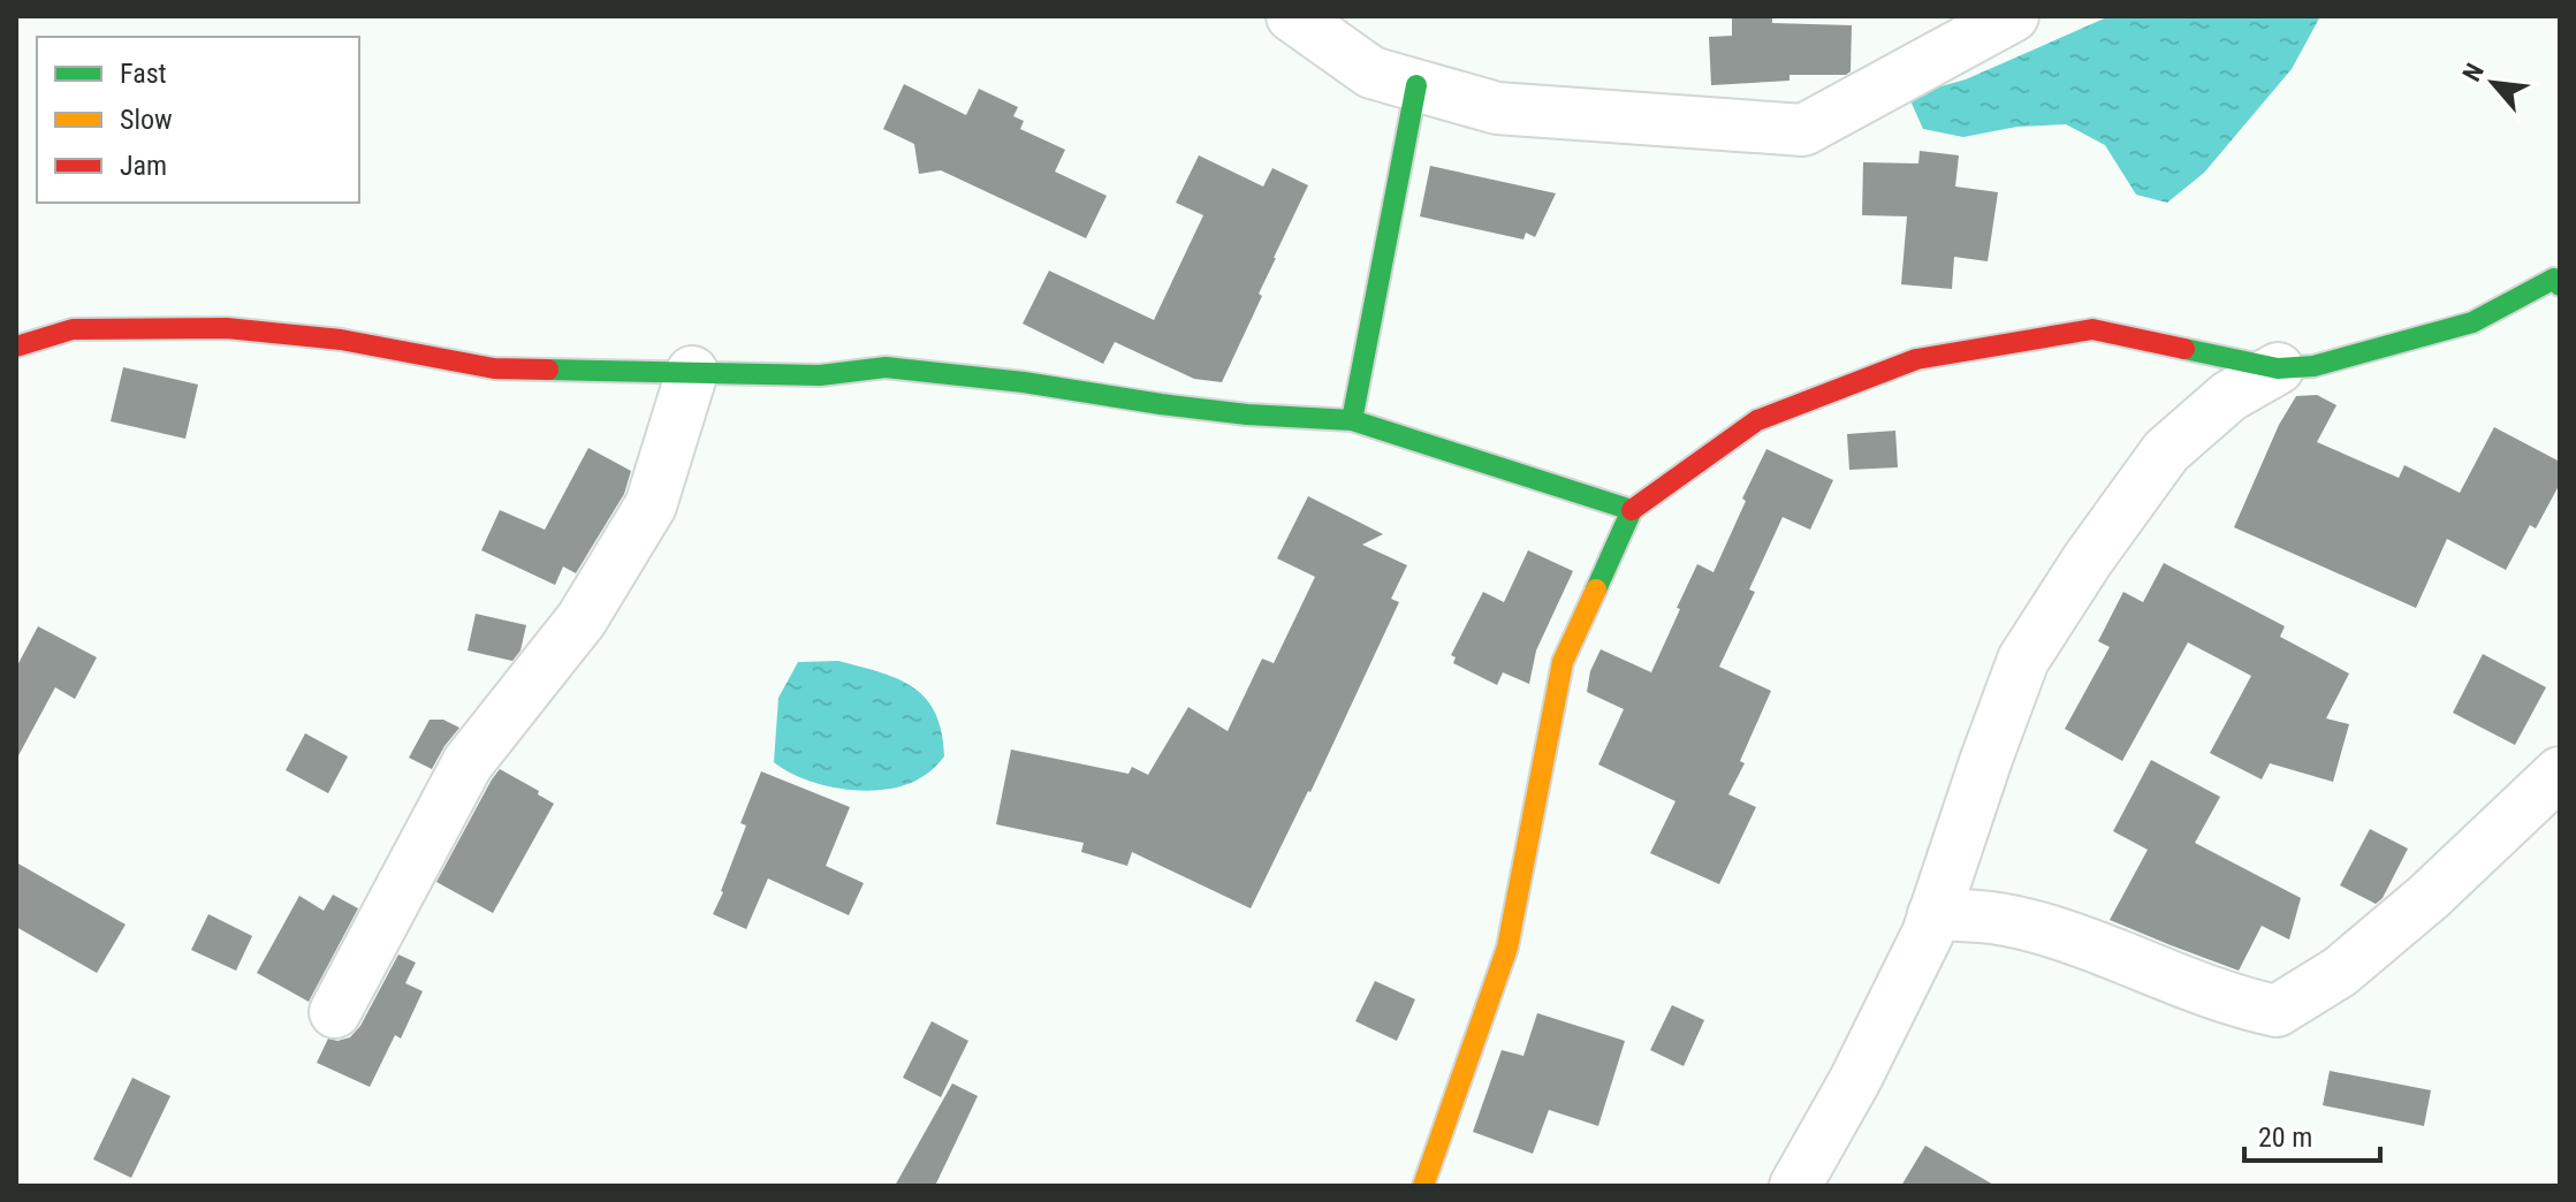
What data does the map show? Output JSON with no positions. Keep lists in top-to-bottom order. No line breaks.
{"legend":["Fast","Slow","Jam"],"scale_bar":"20 m","north":"top left"}
